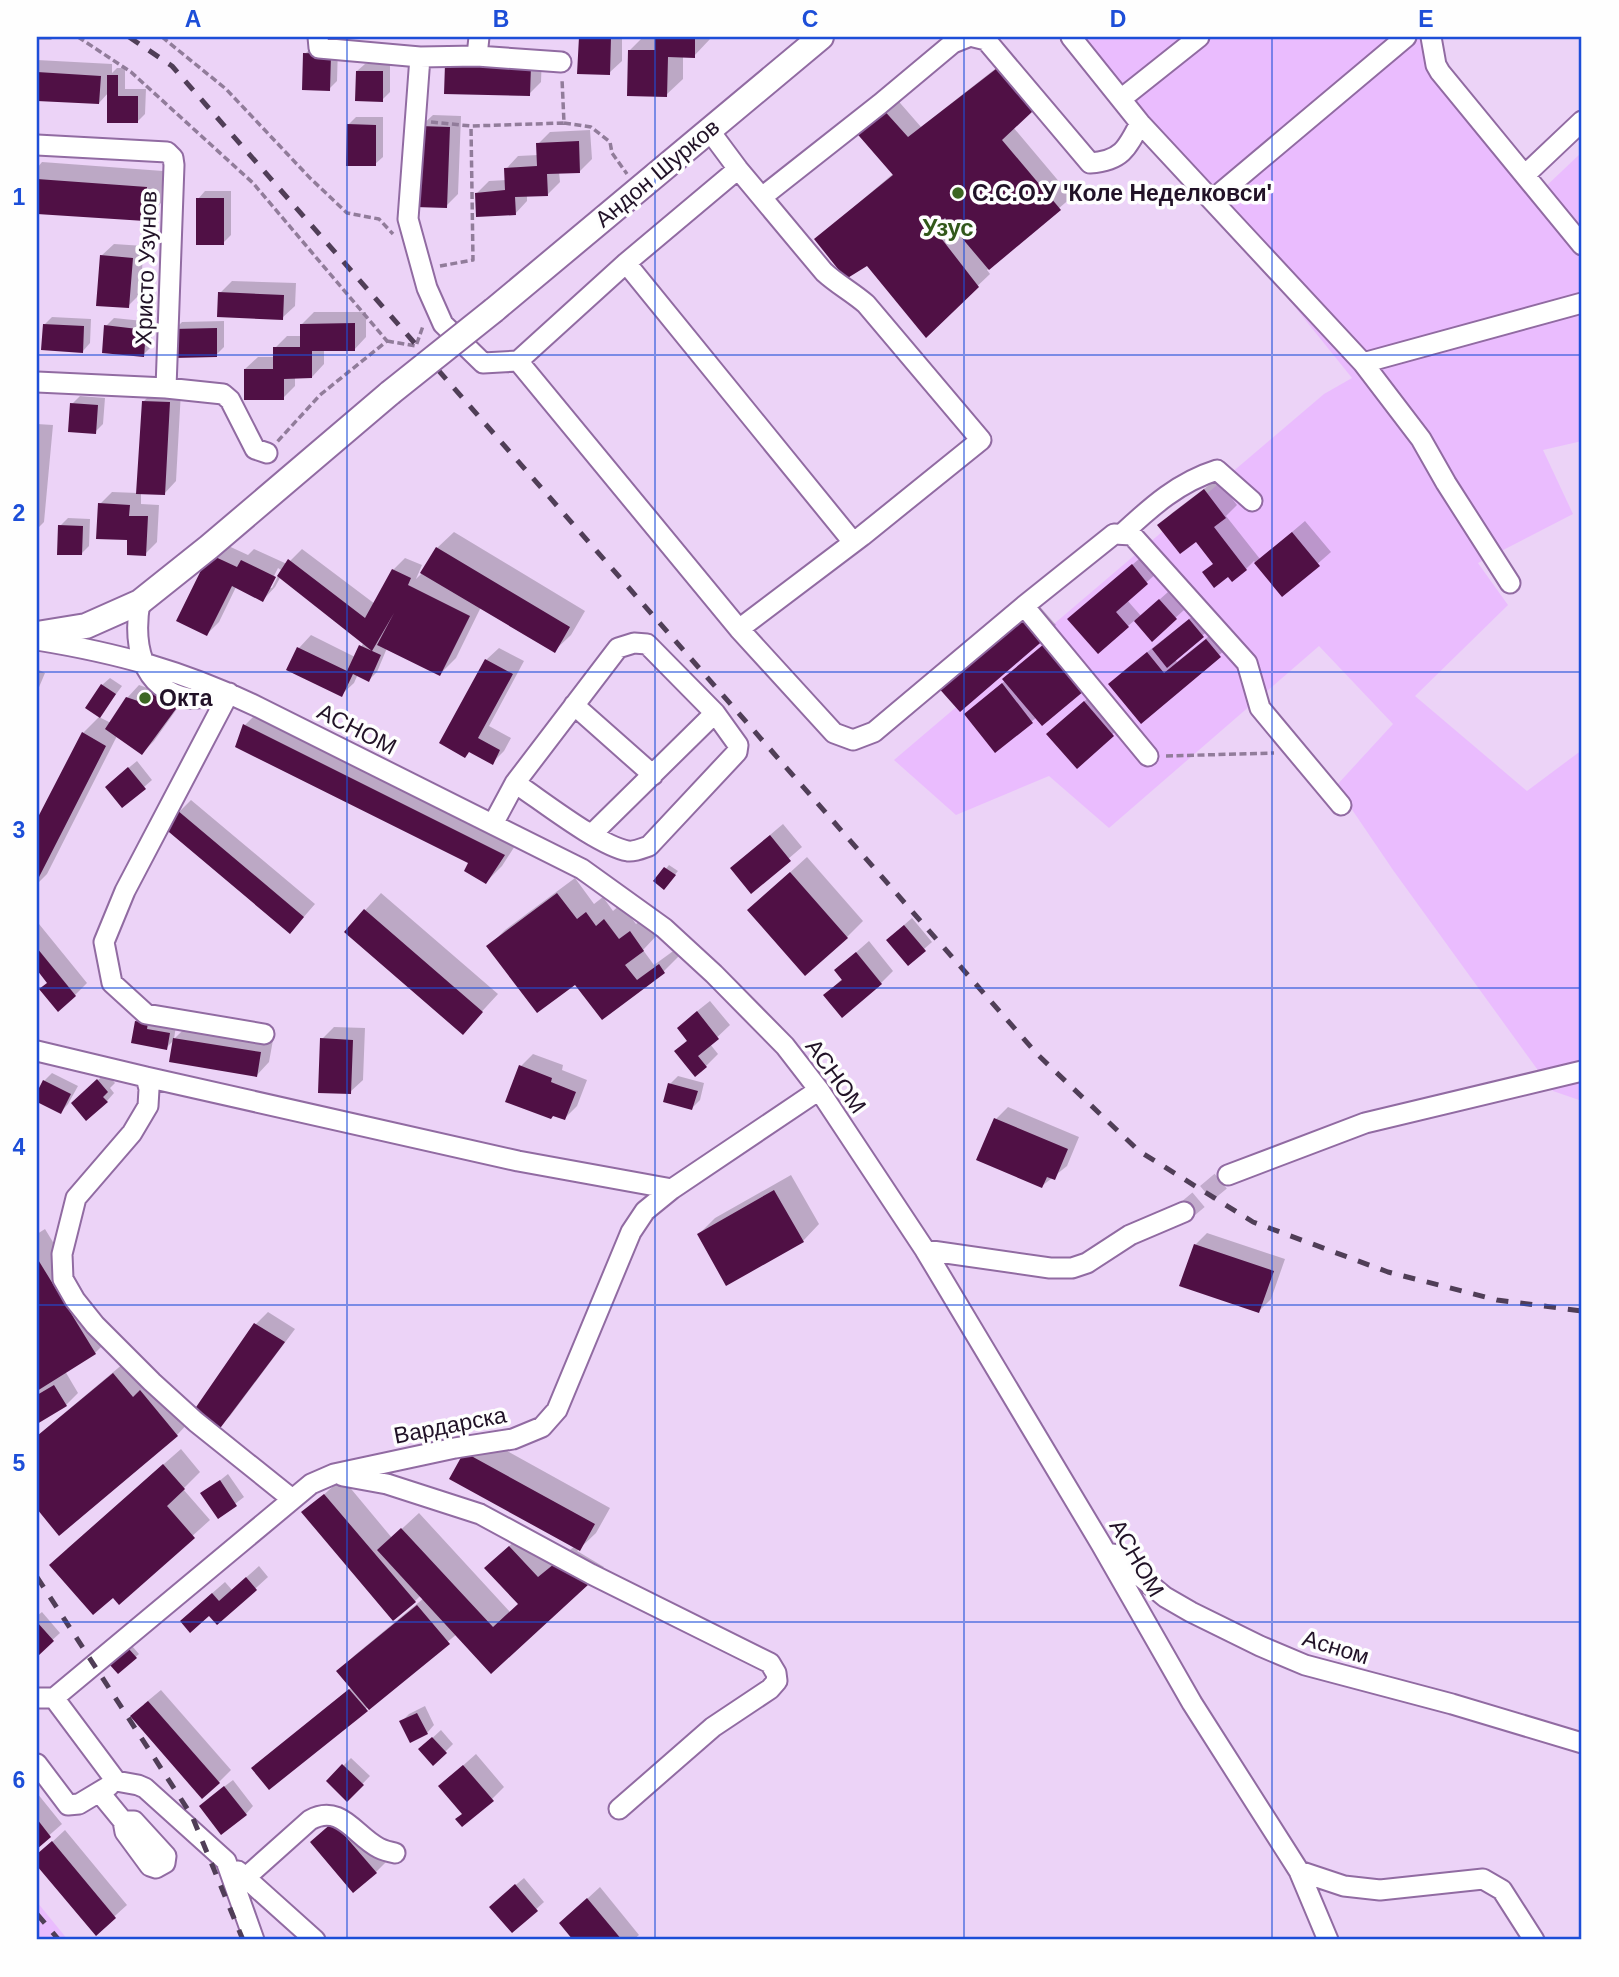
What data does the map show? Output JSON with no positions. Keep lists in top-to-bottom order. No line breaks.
{"streets":{"main road":["Андон Шурков"],"street":["Христо Узунов","АСНОМ","Вардарска","Асном"]},"crossings":[["АСНОМ","Вардарска"],["АСНОМ","Асном"]],"districts":["Узус"],"places":["С.С.О.У 'Коле Неделковси'","Окта"],"grid":{"columns":["A","B","C","D","E"],"rows":["1","2","3","4","5","6"]}}
